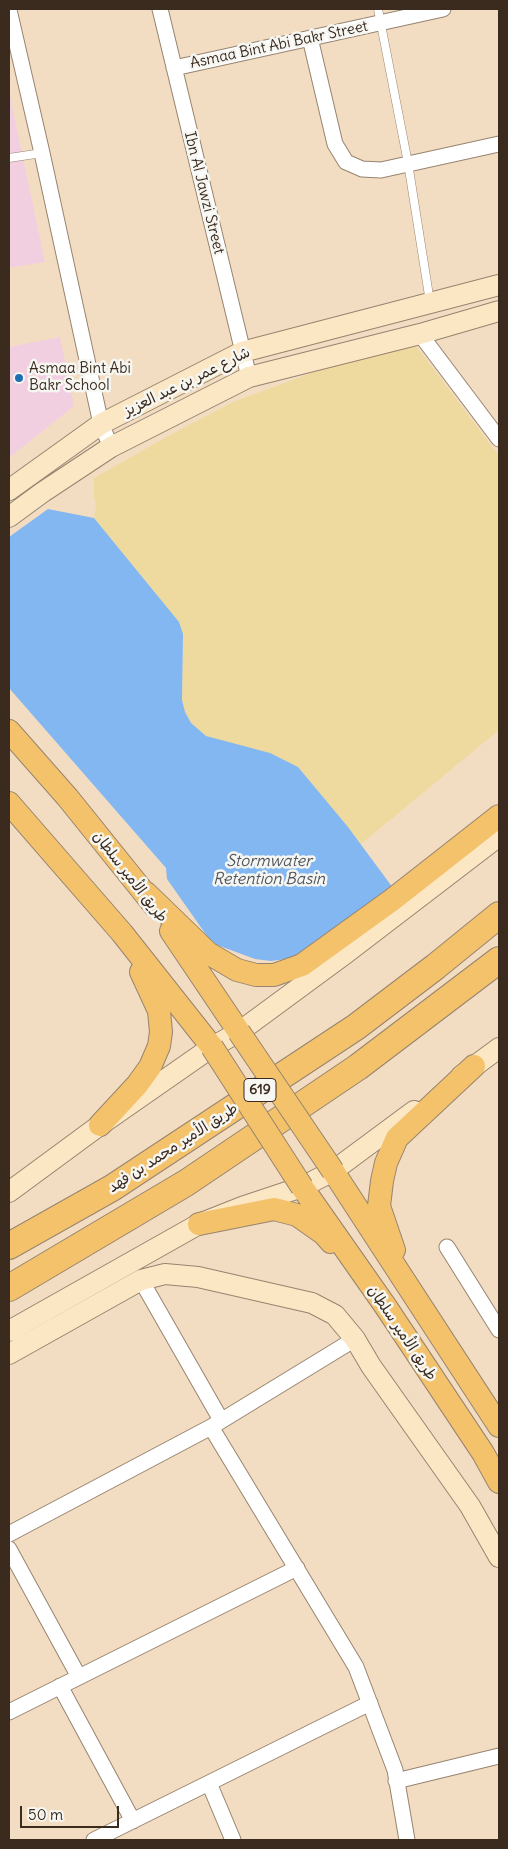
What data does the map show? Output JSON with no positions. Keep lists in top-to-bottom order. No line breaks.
{"streets":{"highway":["619","طريق الأمير محمد بن فهد"],"main road":["طريق الأمير سلطان"],"street":["Asmaa Bint Abi Bakr Street","Ibn Al Jawzi Street","شارع عمر بن عبد العزيز"]},"crossings":[["Asmaa Bint Abi Bakr Street","Ibn Al Jawzi Street"],["Ibn Al Jawzi Street","شارع عمر بن عبد العزيز"]],"water":["Stormwater Retention Basin"],"places":["Asmaa Bint Abi Bakr School"],"scale_bar":"50 m"}
